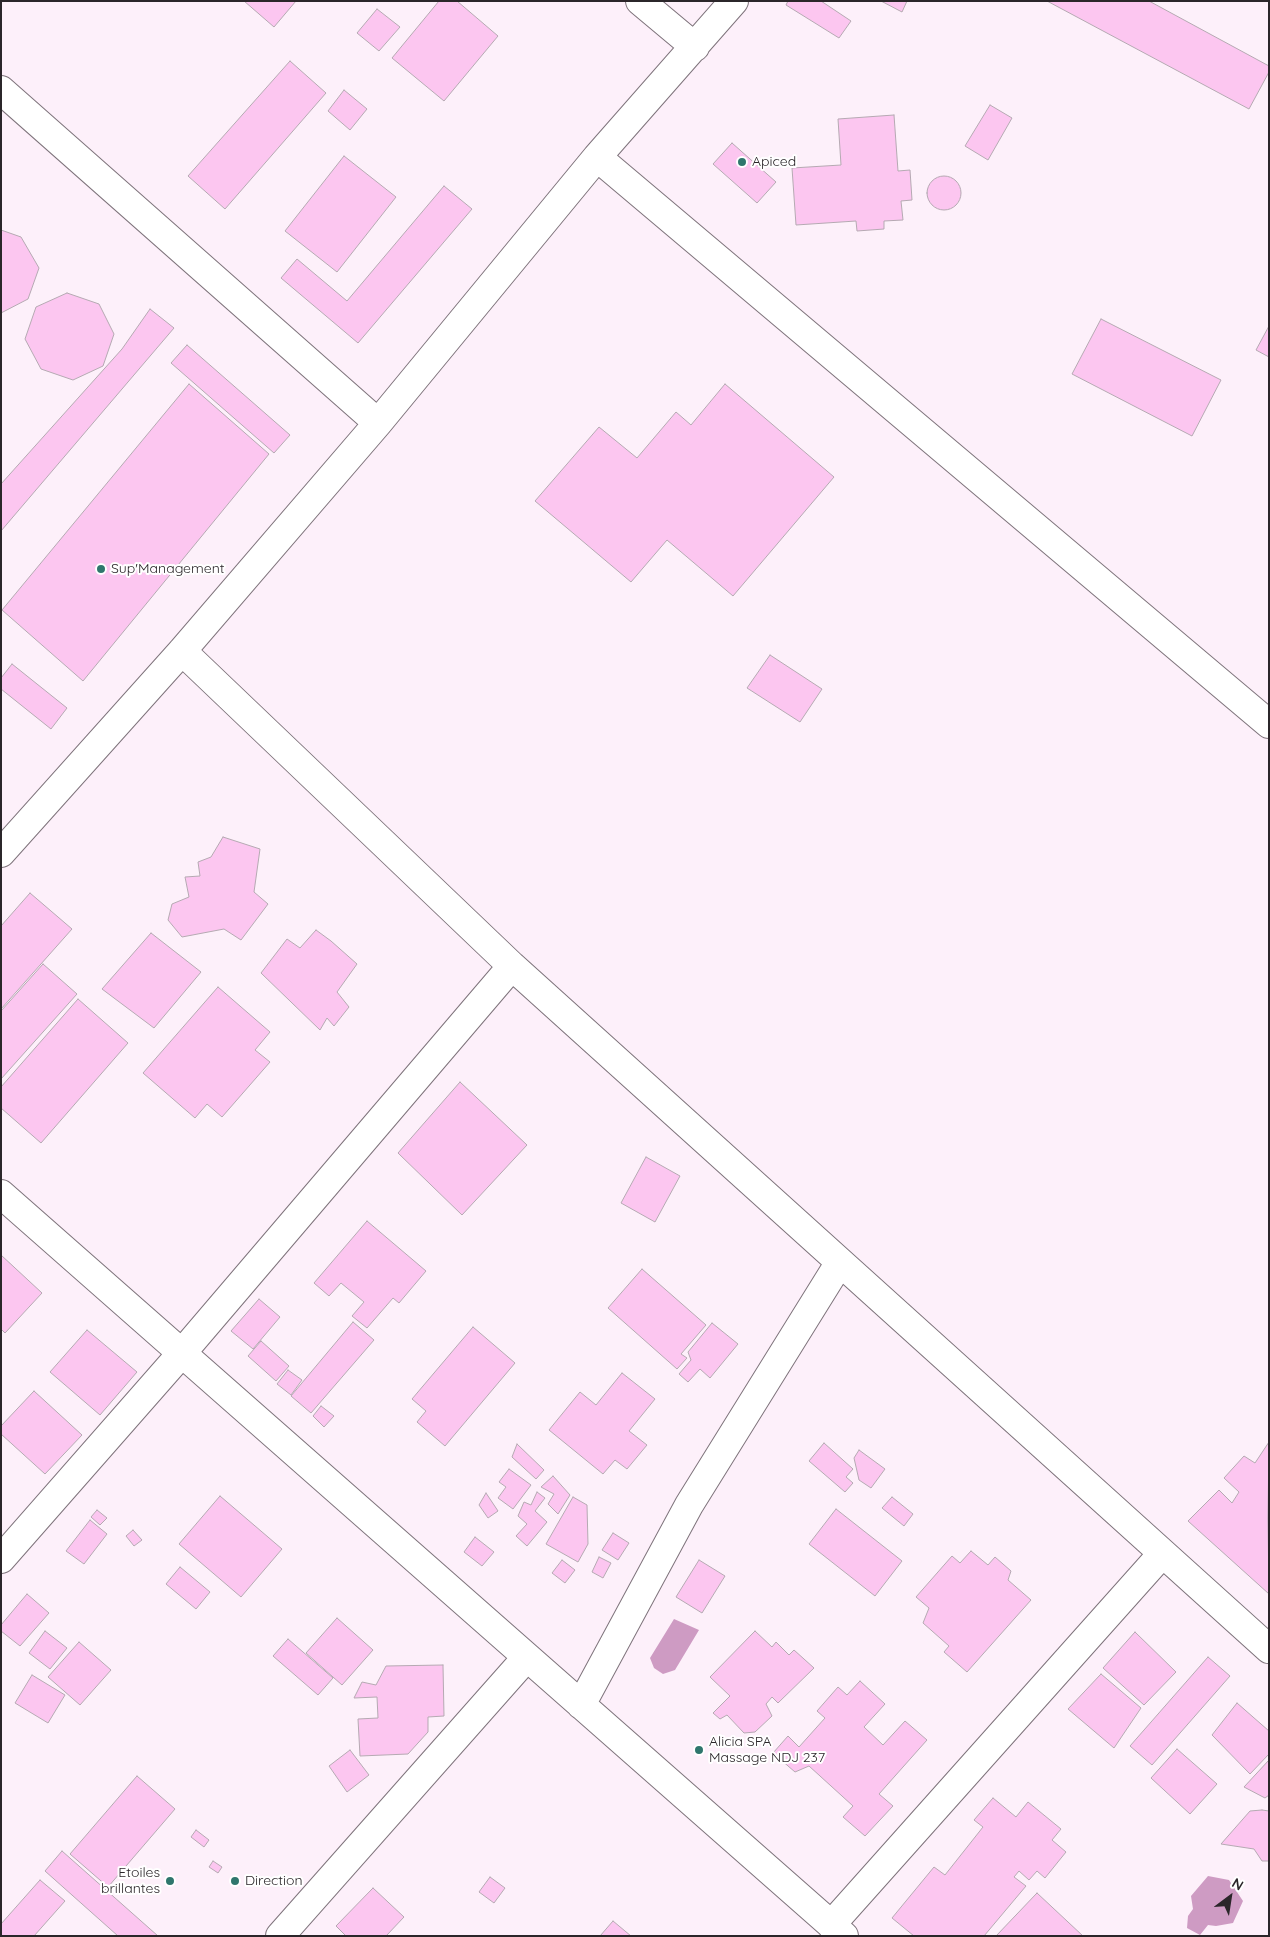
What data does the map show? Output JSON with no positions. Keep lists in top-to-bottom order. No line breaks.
{"places":["Apiced","Sup'Management","Alicia SPA Massage NDJ 237","Etoiles brillantes","Direction"],"north":"top right"}
